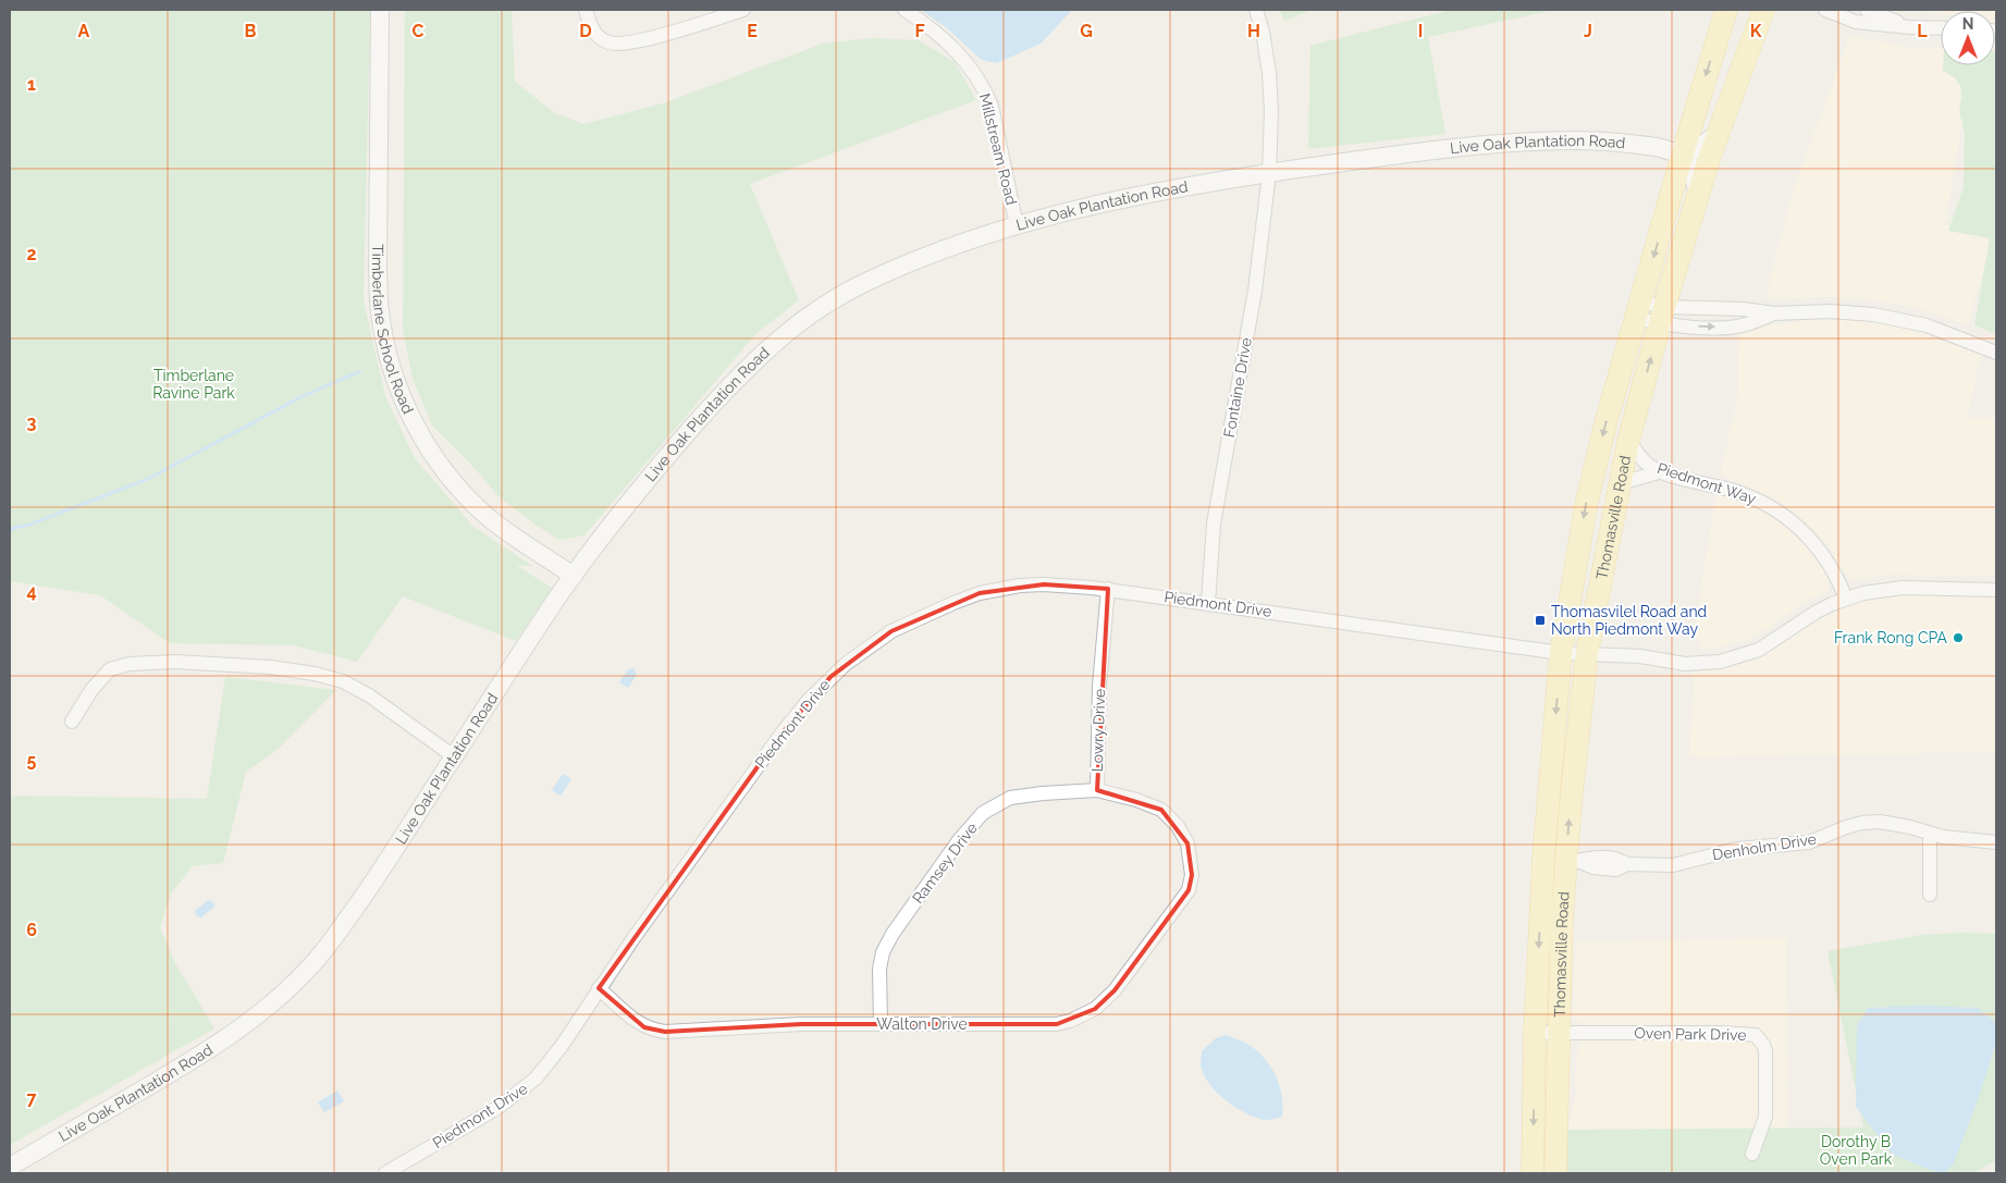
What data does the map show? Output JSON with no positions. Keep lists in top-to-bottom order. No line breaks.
{"streets":{"main road":["Thomasville Road"],"street":["Live Oak Plantation Road","Millstream Road","Timberlane School Road","Fontaine Drive","Piedmont Way","Piedmont Drive","Lowry Drive","Denholm Drive","Ramsey Drive","Walton Drive","Oven Park Drive"]},"crossings":[["Live Oak Plantation Road","Millstream Road"],["Live Oak Plantation Road","Timberlane School Road"],["Live Oak Plantation Road","Fontaine Drive"],["Live Oak Plantation Road","Thomasville Road"],["Fontaine Drive","Piedmont Drive"],["Piedmont Way","Thomasville Road"],["Piedmont Way","Piedmont Drive"],["Thomasville Road","Piedmont Drive"],["Thomasville Road","Denholm Drive"],["Thomasville Road","Oven Park Drive"],["Piedmont Drive","Lowry Drive"],["Piedmont Drive","Walton Drive"],["Lowry Drive","Ramsey Drive"],["Lowry Drive","Walton Drive"],["Ramsey Drive","Walton Drive"]],"parks":["Timberlane Ravine Park","Dorothy B Oven Park"],"places":{"transit":["Thomasvilel Road and North Piedmont Way"],"other":["Frank Rong CPA"]},"north":"top","grid":{"columns":["A","B","C","D","E","F","G","H","I","J","K","L"],"rows":["1","2","3","4","5","6","7"]}}
